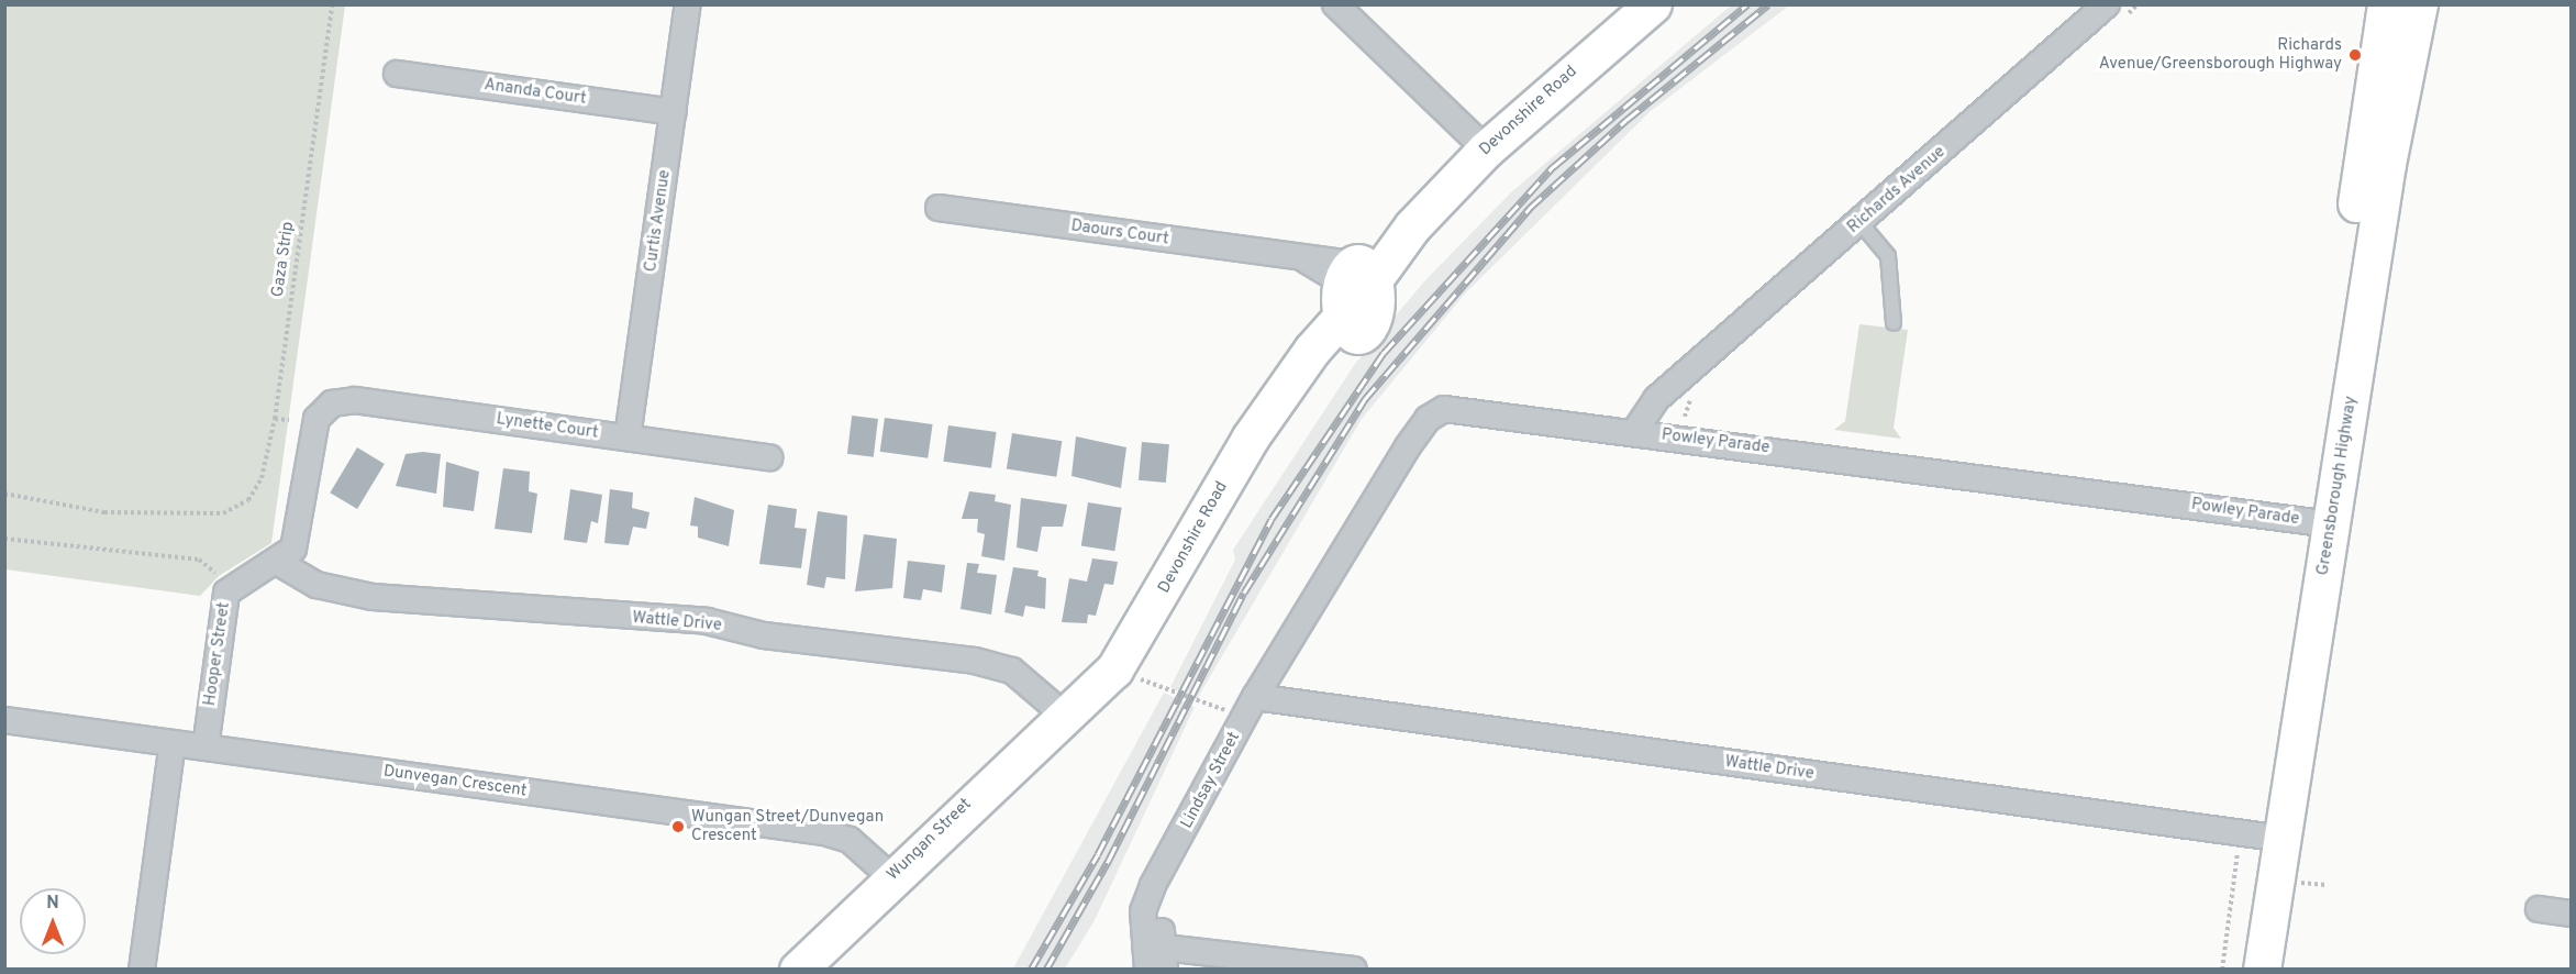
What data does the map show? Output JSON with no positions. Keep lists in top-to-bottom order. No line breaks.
{"streets":{"main road":["Devonshire Road","Greensborough Highway","Wungan Street"],"street":["Ananda Court","Richards Avenue","Curtis Avenue","Daours Court","Lynette Court","Powley Parade","Wattle Drive","Hooper Street","Lindsay Street","Dunvegan Crescent"],"path":["Gaza Strip"]},"crossings":[["Ananda Court","Curtis Avenue"],["Devonshire Road","Daours Court"],["Devonshire Road","Wattle Drive"],["Devonshire Road","Wungan Street"],["Richards Avenue","Powley Parade"],["Curtis Avenue","Lynette Court"],["Lynette Court","Hooper Street"],["Powley Parade","Greensborough Highway"],["Powley Parade","Wattle Drive"],["Powley Parade","Lindsay Street"],["Greensborough Highway","Wattle Drive"],["Wattle Drive","Hooper Street"],["Wattle Drive","Lindsay Street"],["Wattle Drive","Wungan Street"],["Hooper Street","Dunvegan Crescent"],["Dunvegan Crescent","Wungan Street"]],"places":["Richards Avenue/Greensborough Highway","Wungan Street/Dunvegan Crescent"],"north":"top"}
